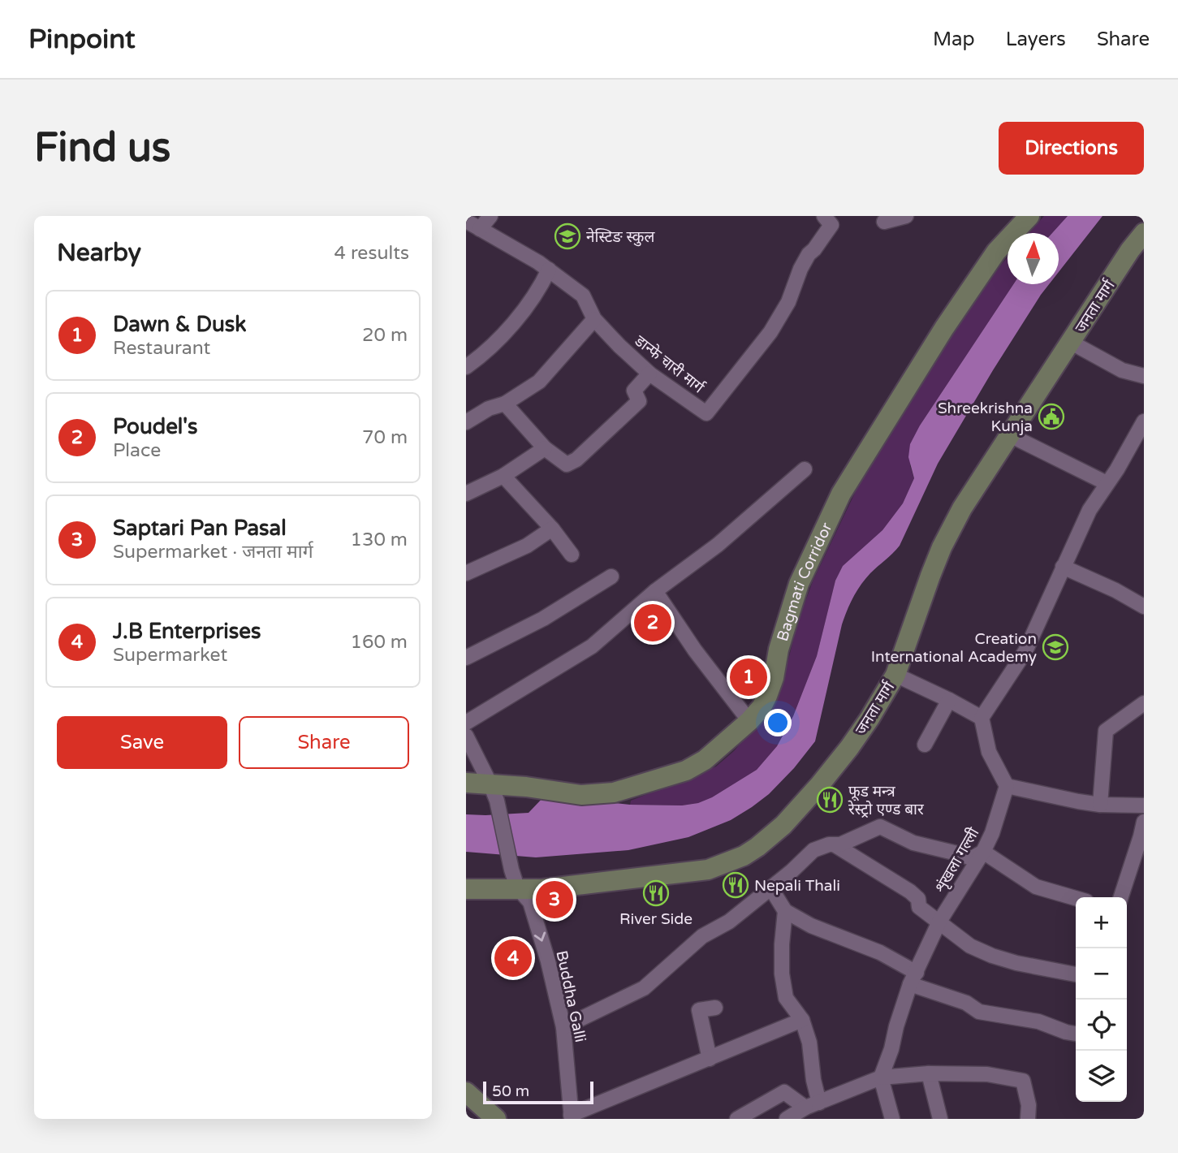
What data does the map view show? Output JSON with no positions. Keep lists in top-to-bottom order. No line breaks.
{"streets":{"main road":["जनता मार्ग","Bagmati Corridor"],"street":["डान्फे चारी मार्ग","शृंखला गल्ली","Buddha Galli"]},"crossings":[["जनता मार्ग","Buddha Galli"]],"one_way":["Buddha Galli"],"places":{"school or university":["नेस्टिङ स्कुल","Creation International Academy"],"public building":["Shreekrishna Kunja"],"restaurant":["फूड मन्त्र रेस्ट्रो एण्ड बार","Nepali Thali","River Side"]},"scale_bar":"50 m","north":"top","page":{"header":"Pinpoint","nav":["Map","Layers","Share"],"buttons":["Directions",["Save","Share"]],"title":"Find us","heading":["Nearby","4 results"],"list":[{"mark":"1","name":"Dawn & Dusk","note":"Restaurant","value":"20 m"},{"mark":"2","name":"Poudel's","note":"Place","value":"70 m"},{"mark":"3","name":"Saptari Pan Pasal","note":"Supermarket · जनता मार्ग","value":"130 m"},{"mark":"4","name":"J.B Enterprises","note":"Supermarket","value":"160 m"}],"pins":["2","1","3","4"],"map_buttons":["+","−"],"scale":"50 m"}}
